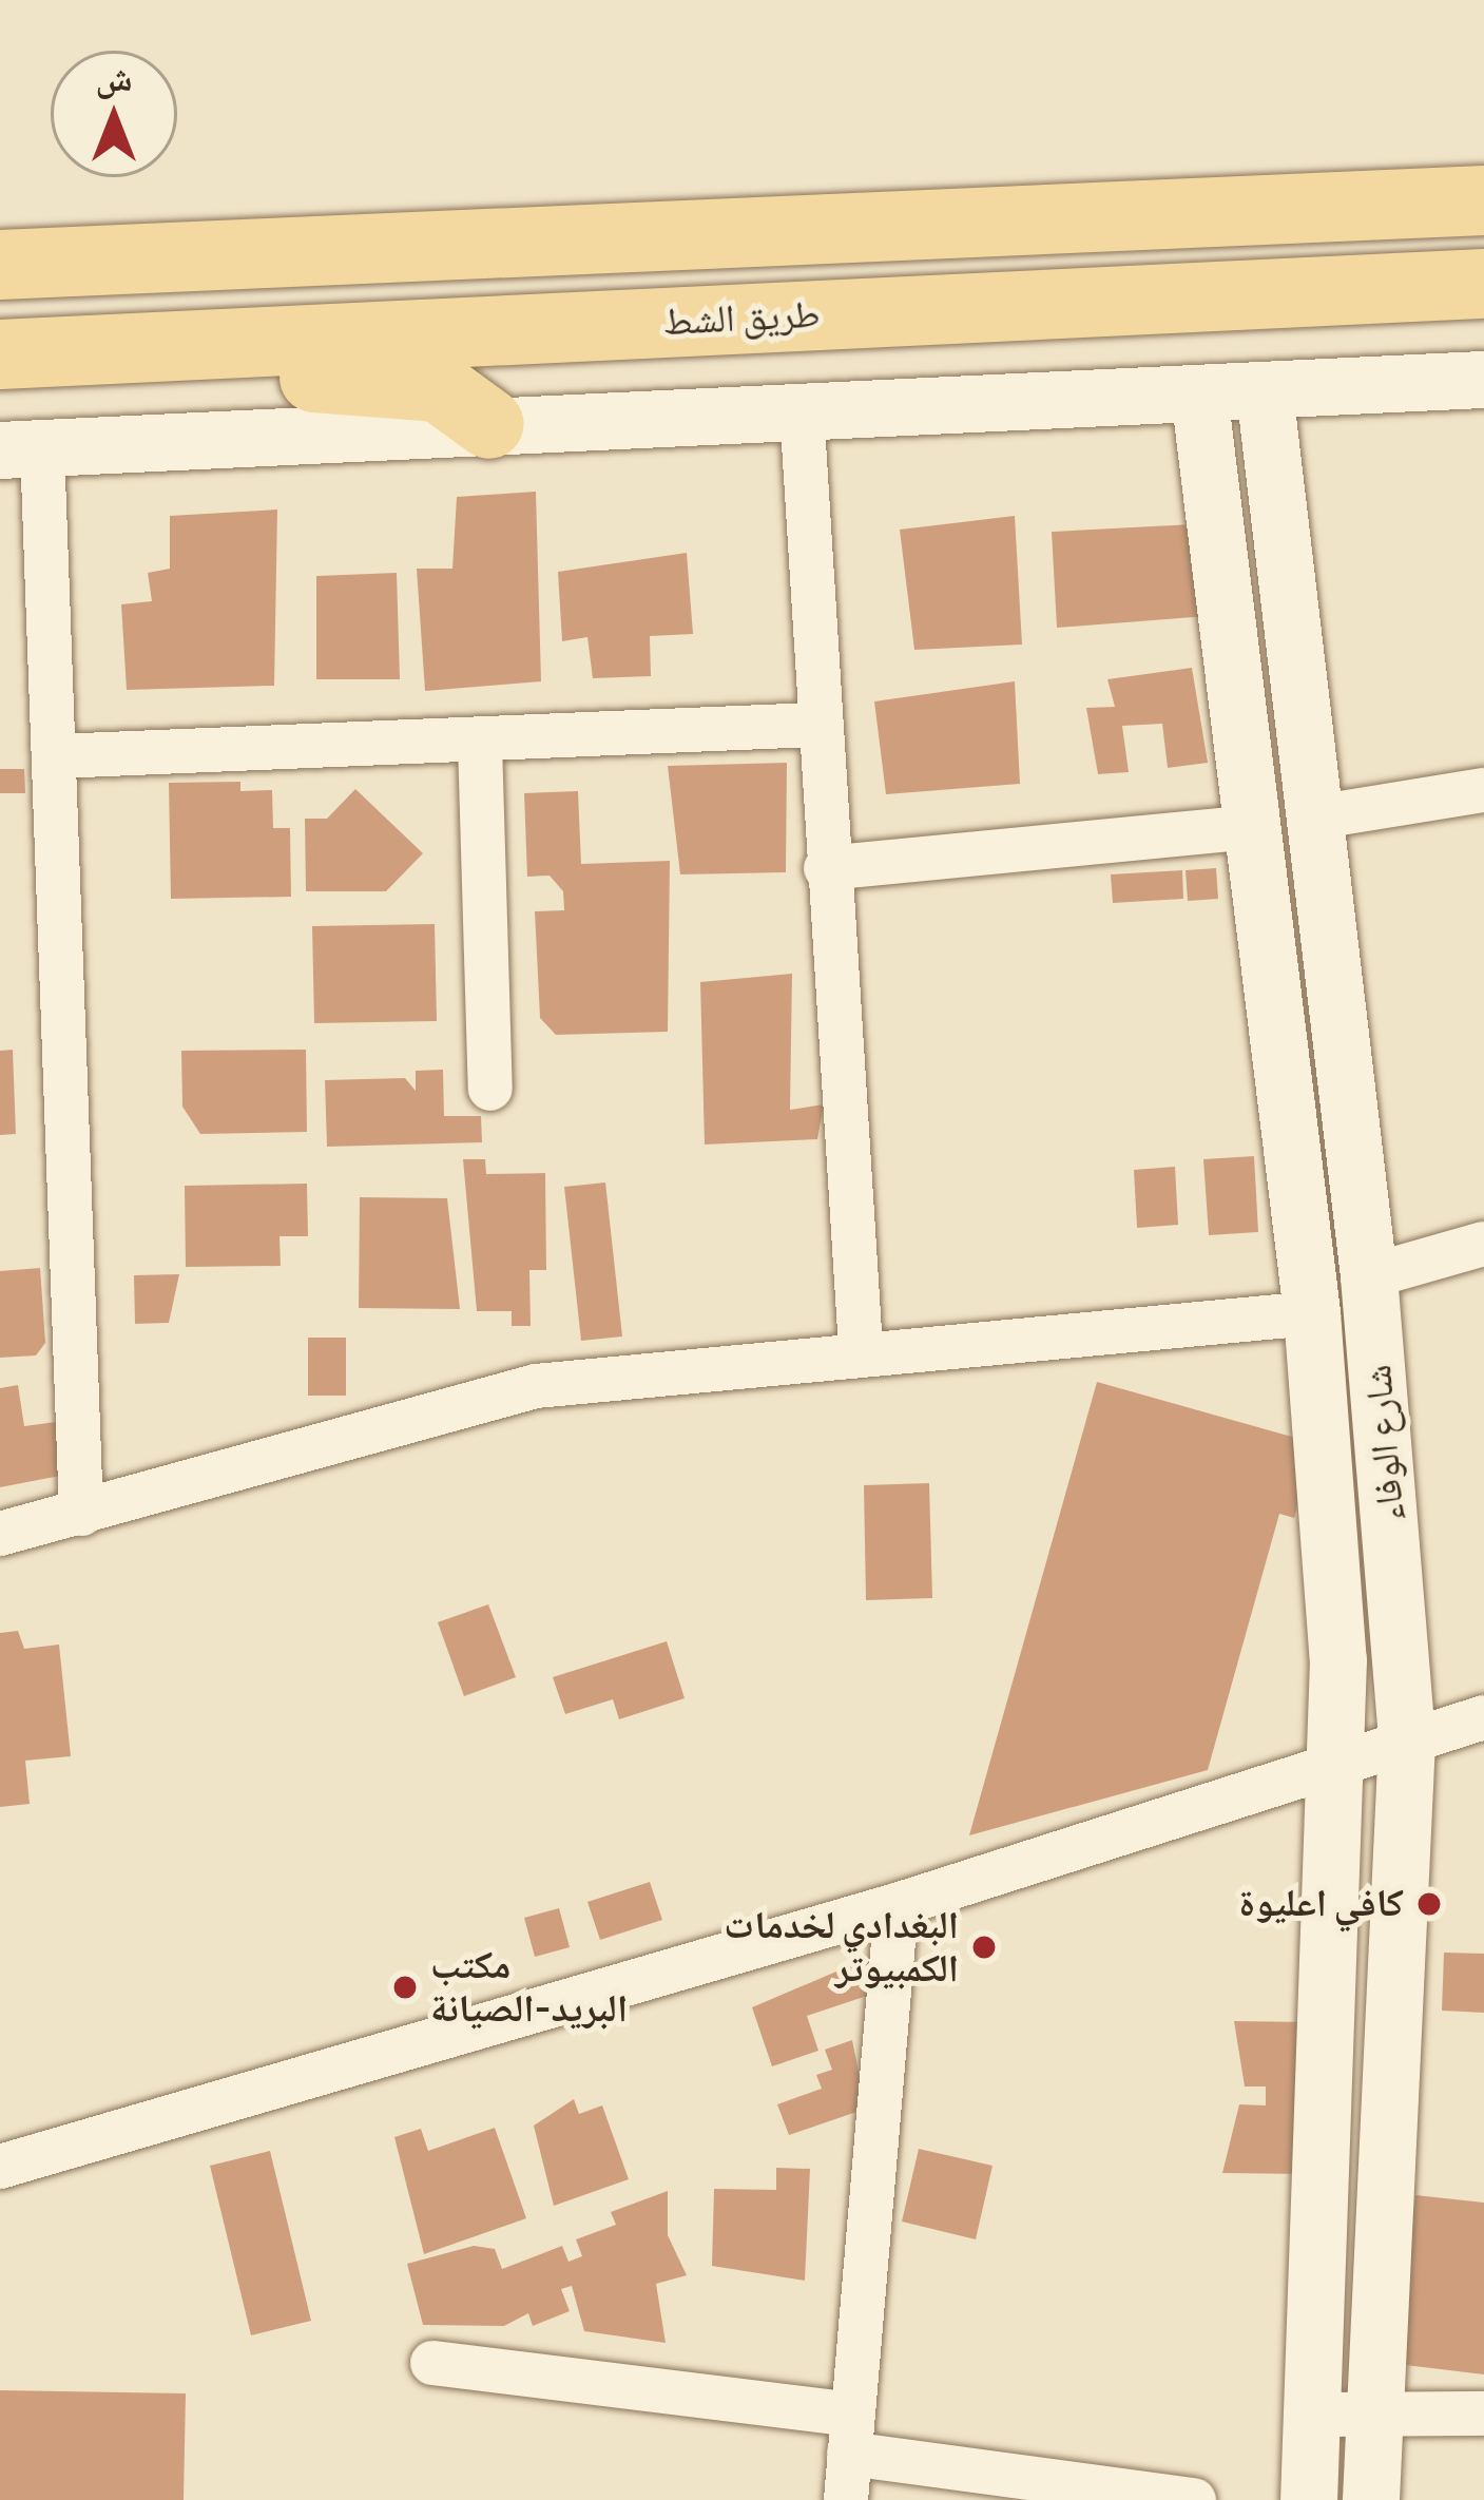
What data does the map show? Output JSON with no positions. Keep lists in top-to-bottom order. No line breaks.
{"streets":{"main road":["طريق الشط"],"street":["شارع الوفاء"]},"places":["كافي اعليوة","البغدادي لخدمات الكمبيوتر","مكتب البريد-الصيانة"],"north":"top"}
